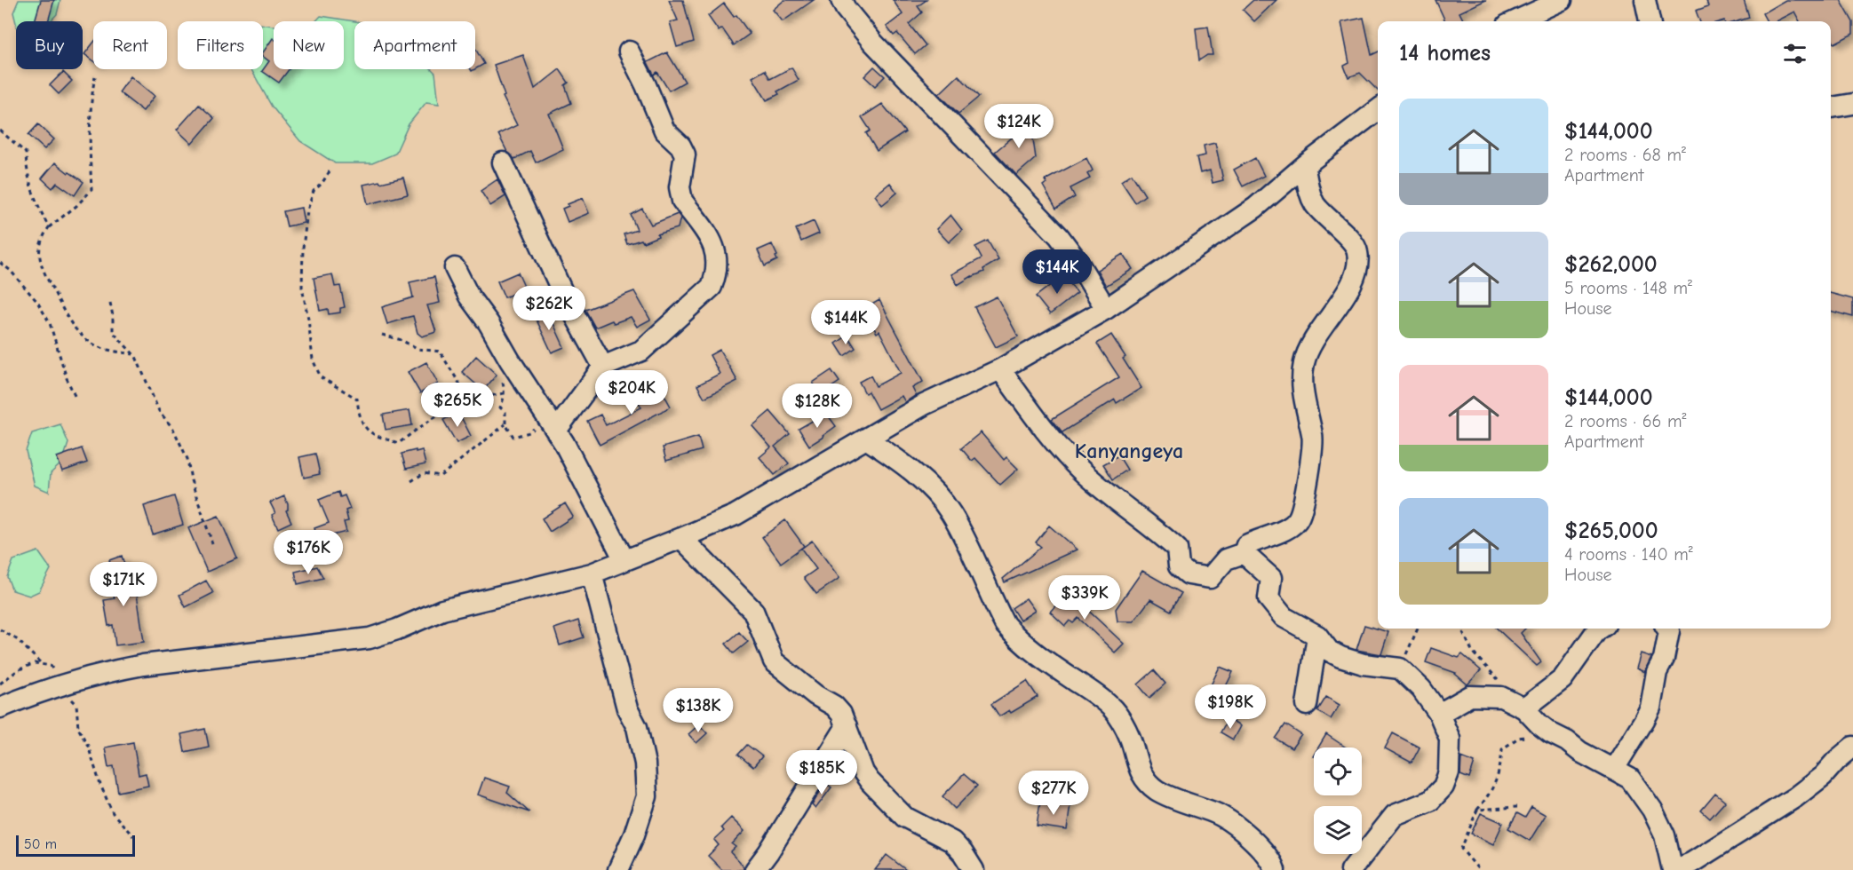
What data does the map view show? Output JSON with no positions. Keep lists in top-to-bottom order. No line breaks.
{"districts":["Kanyangeya"],"scale_bar":"50 m","page":{"chip":["Buy","Rent","Filters","New","Apartment"],"heading":"14 homes","list":[{"name":"$144,000","note":"2 rooms · 68 m² · Apartment"},{"name":"$262,000","note":"5 rooms · 148 m² · House"},{"name":"$144,000","note":"2 rooms · 66 m² · Apartment"},{"name":"$265,000","note":"4 rooms · 140 m² · House"}],"price":["$124K","$144K","$262K","$144K","$204K","$265K","$128K","$176K","$171K","$339K","$198K","$138K","$185K","$277K"],"scale":"50 m"}}
